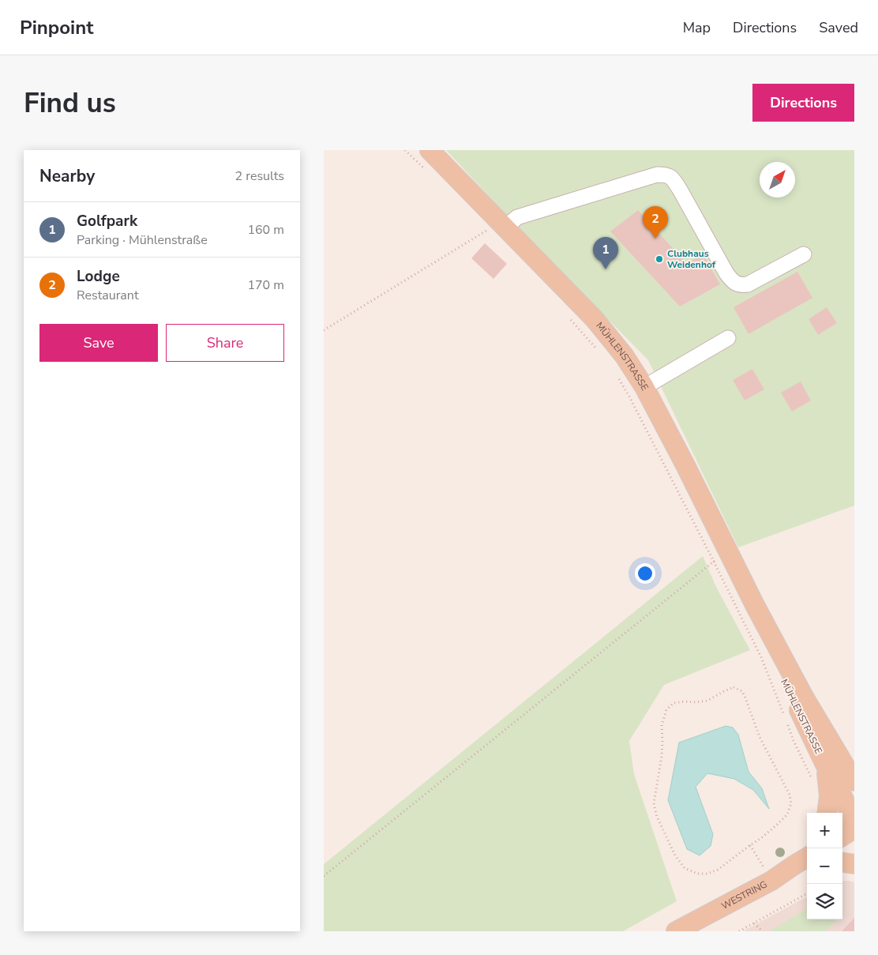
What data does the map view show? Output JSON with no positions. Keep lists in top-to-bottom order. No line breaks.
{"streets":{"main road":["MÜHLENSTRASSE","WESTRING"]},"places":["Clubhaus Weidenhof"],"north":"top right","page":{"header":"Pinpoint","nav":["Map","Directions","Saved"],"buttons":["Directions",["Save","Share"]],"title":"Find us","heading":["Nearby","2 results"],"list":[{"mark":"1","name":"Golfpark","note":"Parking · Mühlenstraße","value":"160 m"},{"mark":"2","name":"Lodge","note":"Restaurant","value":"170 m"}],"pins":["2","1"],"map_buttons":["+","−"]}}
